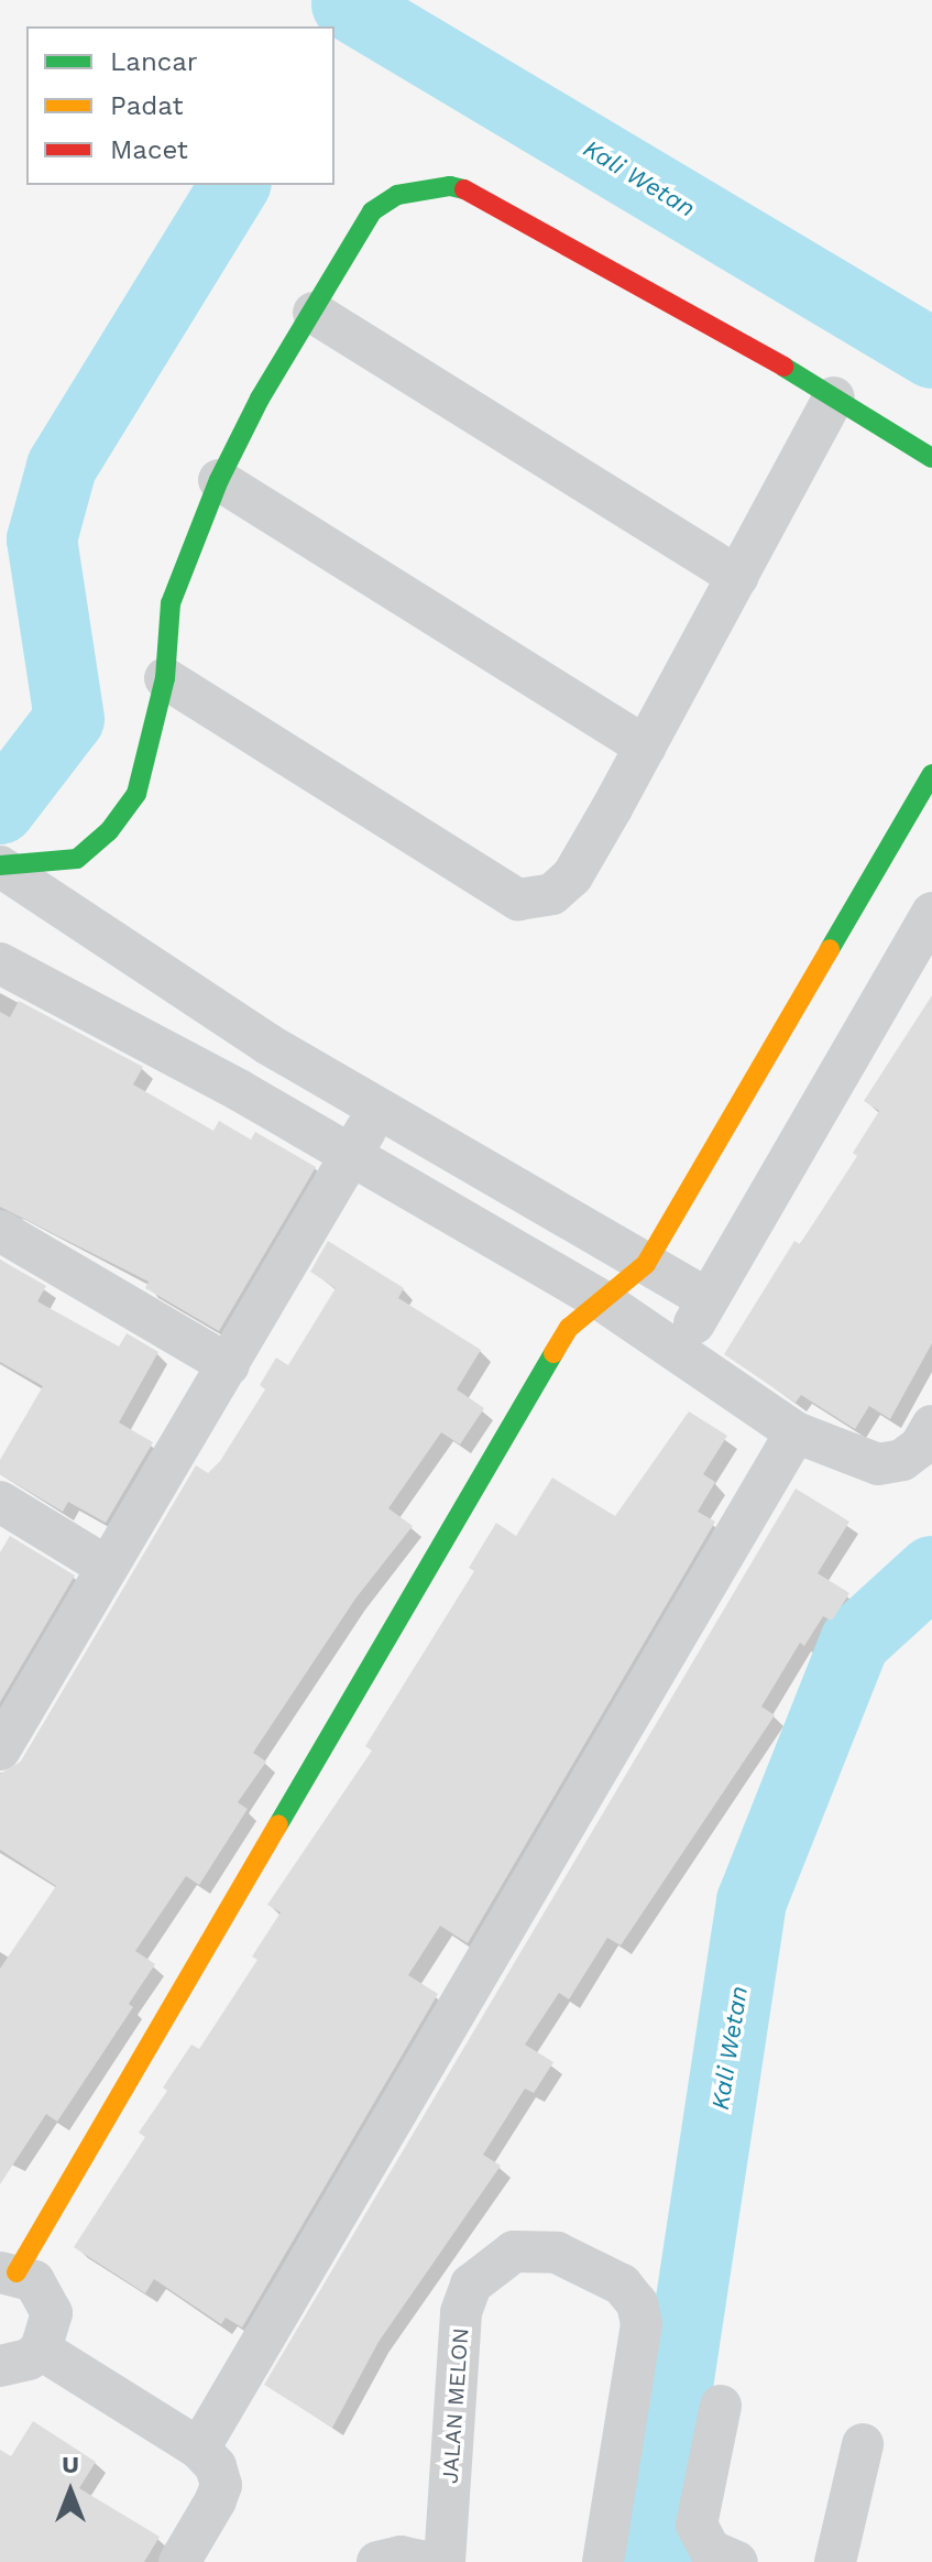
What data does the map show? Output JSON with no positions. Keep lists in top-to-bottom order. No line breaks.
{"streets":{"street":["JALAN MELON"]},"water":["Kali Wetan"],"legend":["Lancar","Padat","Macet"],"north":"top"}
